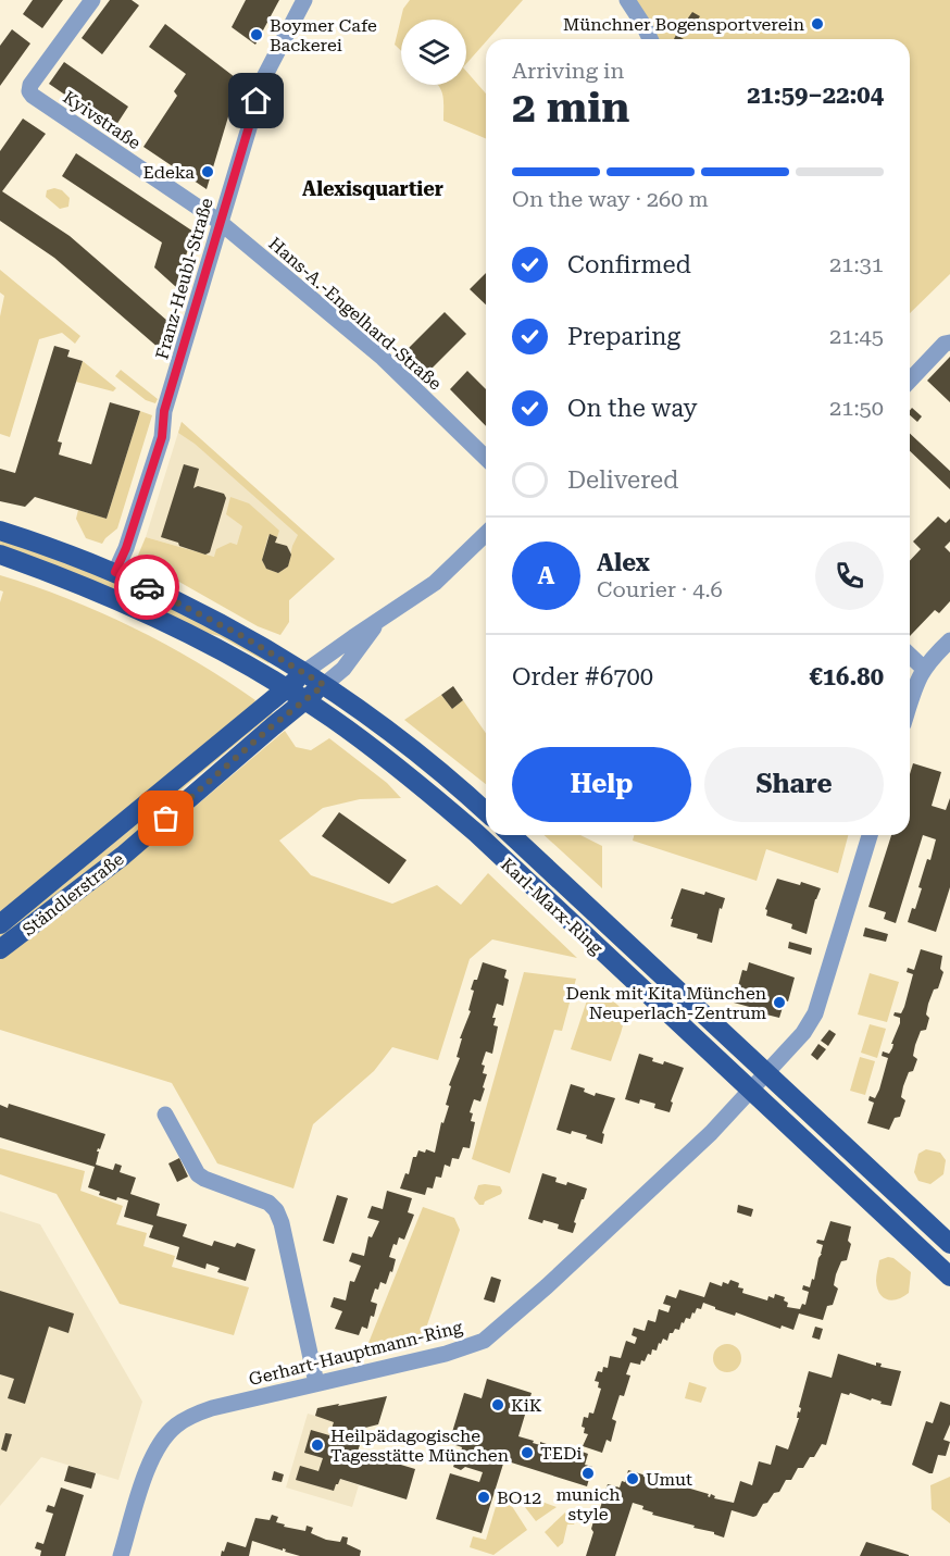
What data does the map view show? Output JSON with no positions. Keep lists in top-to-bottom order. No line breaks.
{"streets":{"main road":["Ständlerstraße","Karl-Marx-Ring"],"street":["Kyivstraße","Franz-Heubl-Straße","Hans-A.-Engelhard-Straße","Gerhart-Hauptmann-Ring"]},"crossings":[["Kyivstraße","Franz-Heubl-Straße"],["Kyivstraße","Hans-A.-Engelhard-Straße"],["Franz-Heubl-Straße","Hans-A.-Engelhard-Straße"],["Ständlerstraße","Karl-Marx-Ring"],["Karl-Marx-Ring","Gerhart-Hauptmann-Ring"]],"districts":["Alexisquartier"],"places":["Münchner Bogensportverein","Boymer Cafe Backerei","Edeka","Denk mit Kita München Neuperlach-Zentrum","KiK","Heilpädagogische Tagesstätte München","TEDi","munich style","Umut","BO12"],"page":{"heading":["2 min","Arriving in","21:59–22:04"],"panel":["Alex","Courier · 4.6","Order #6700","€16.80"],"bar":"On the way · 260 m","list":[["Confirmed","21:31"],["Preparing","21:45"],["On the way","21:50"],"Delivered"],"round":"A","buttons":["Help","Share"]}}
